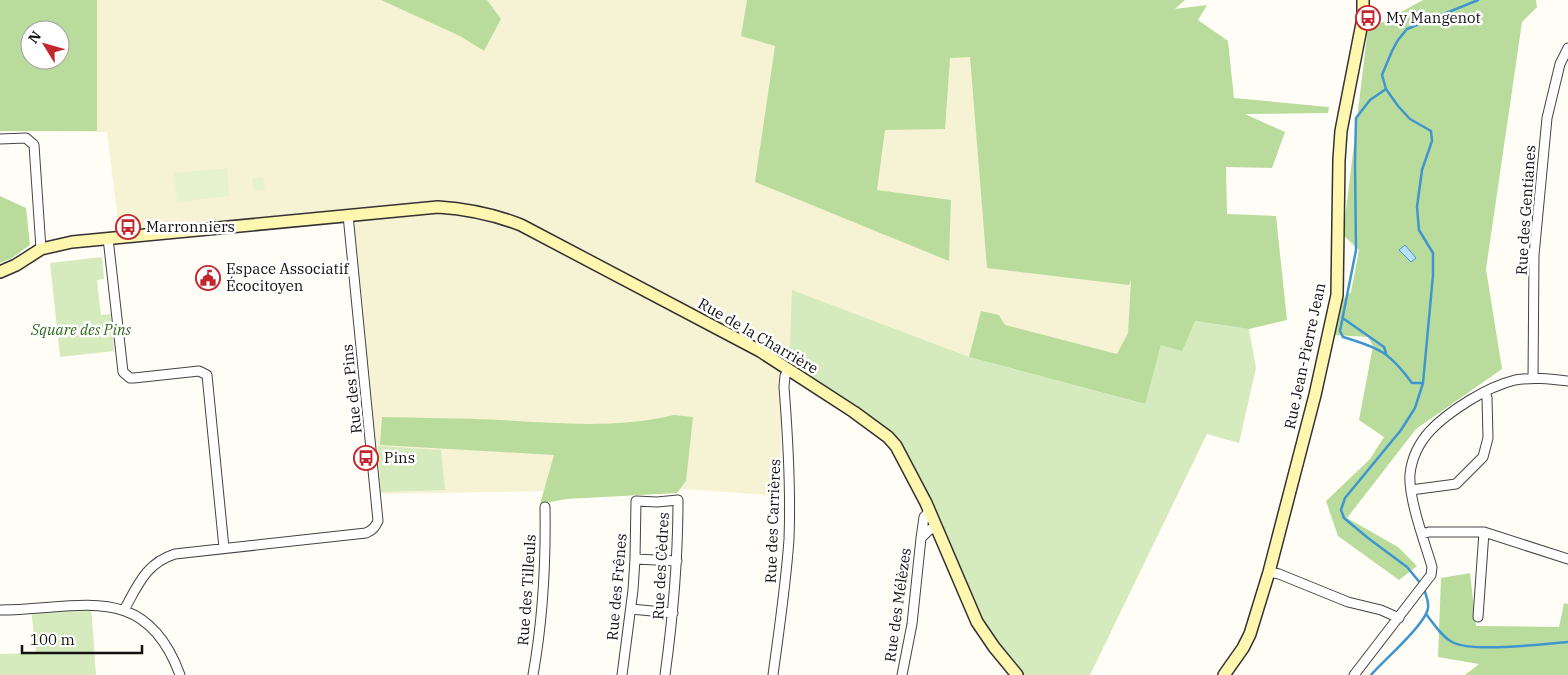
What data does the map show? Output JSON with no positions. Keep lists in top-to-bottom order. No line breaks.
{"streets":{"street":["Rue des Gentianes","Rue de la Charrière","Rue Jean-Pierre Jean","Rue des Pins","Rue des Carrières","Rue des Cèdres","Rue des Frênes","Rue des Tilleuls","Rue des Mélèzes"]},"crossings":[["Rue de la Charrière","Rue des Pins"],["Rue de la Charrière","Rue des Carrières"],["Rue de la Charrière","Rue des Mélèzes"],["Rue des Cèdres","Rue des Frênes"]],"parks":["Square des Pins"],"places":{"bus stop":["My Mangenot","Marronniers","Pins"],"public building":["Espace Associatif Écocitoyen"]},"scale_bar":"100 m","north":"top left"}
